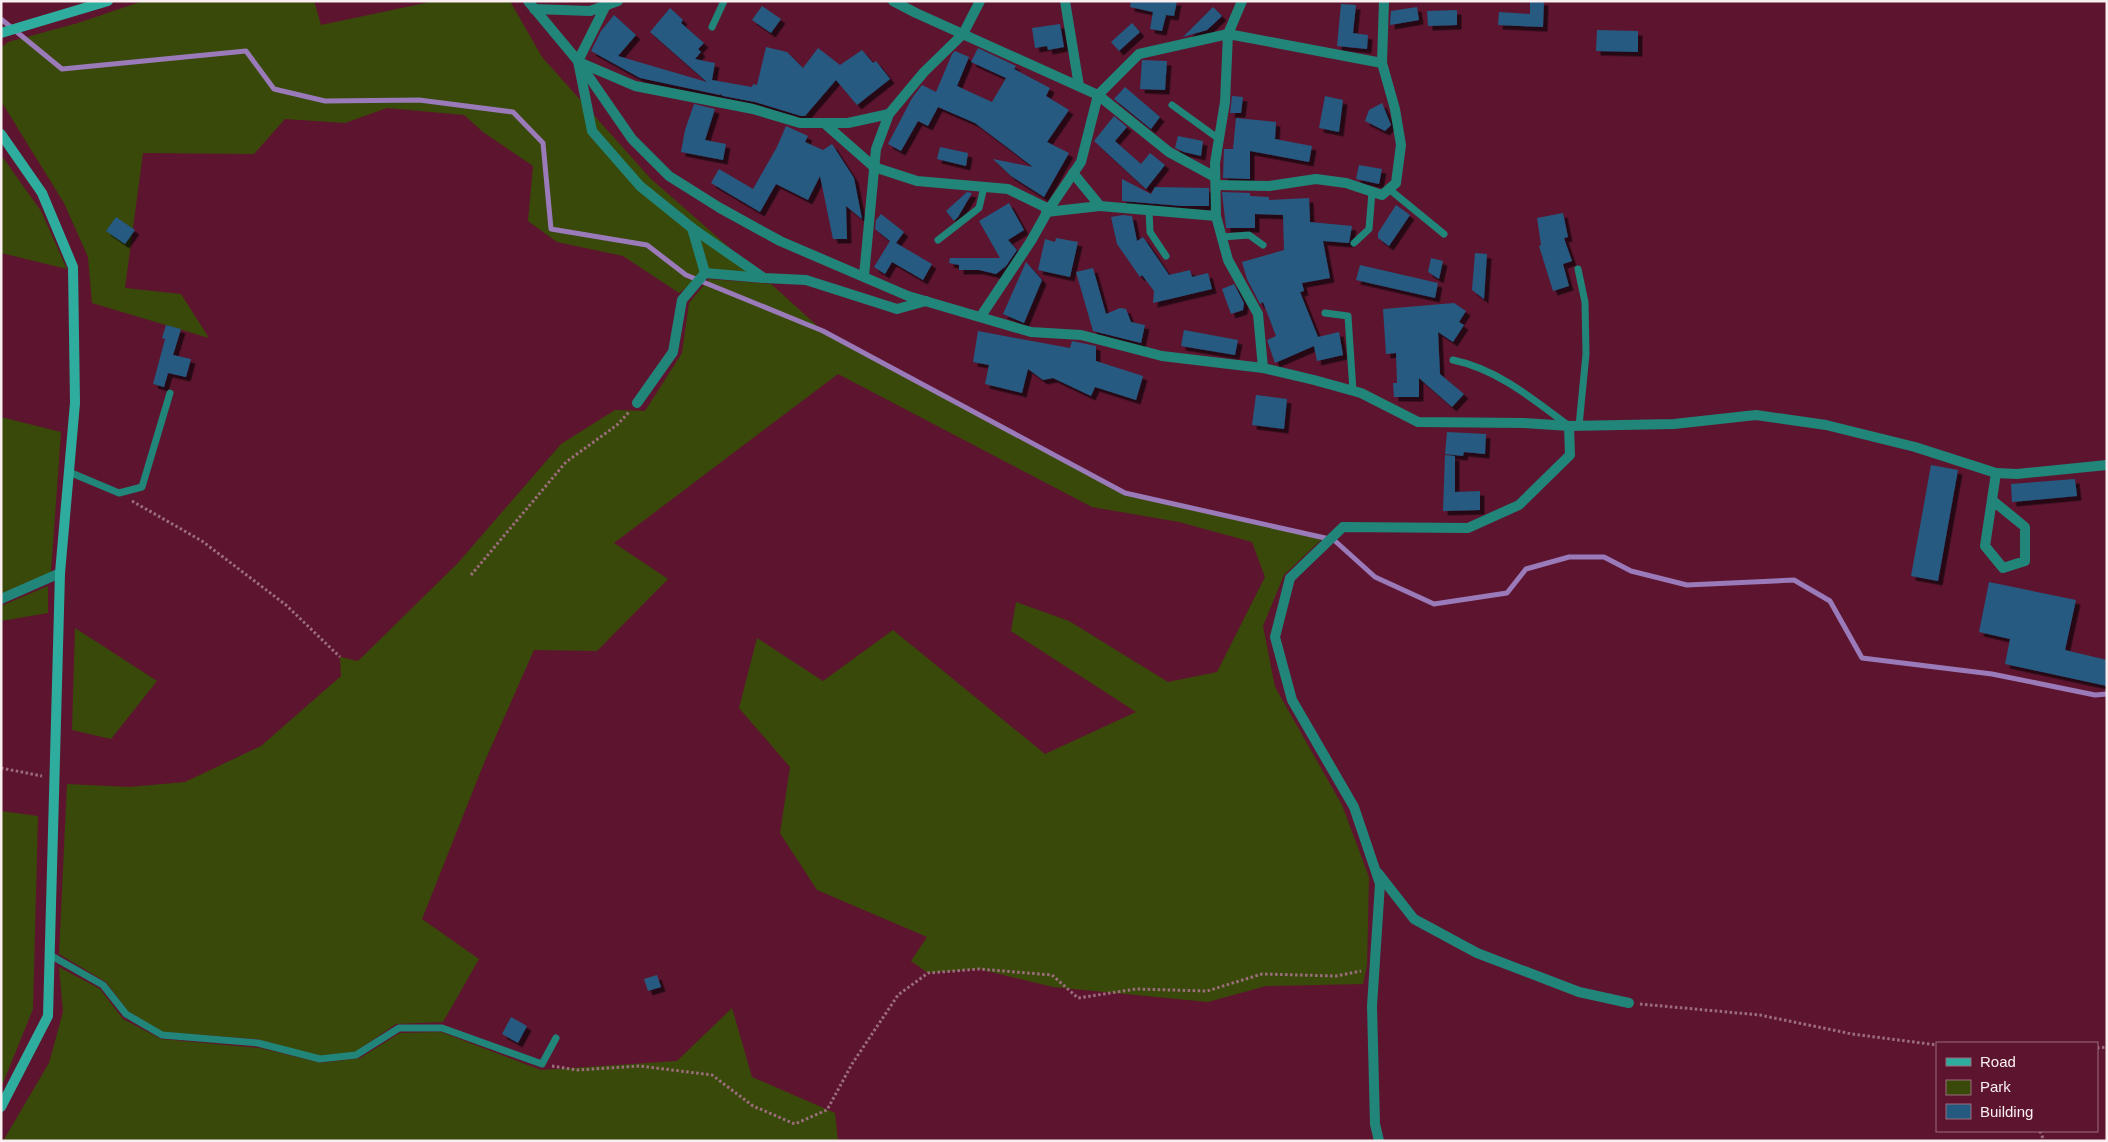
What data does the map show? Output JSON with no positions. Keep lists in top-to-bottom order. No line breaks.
{"legend":["Road","Park","Building"]}
